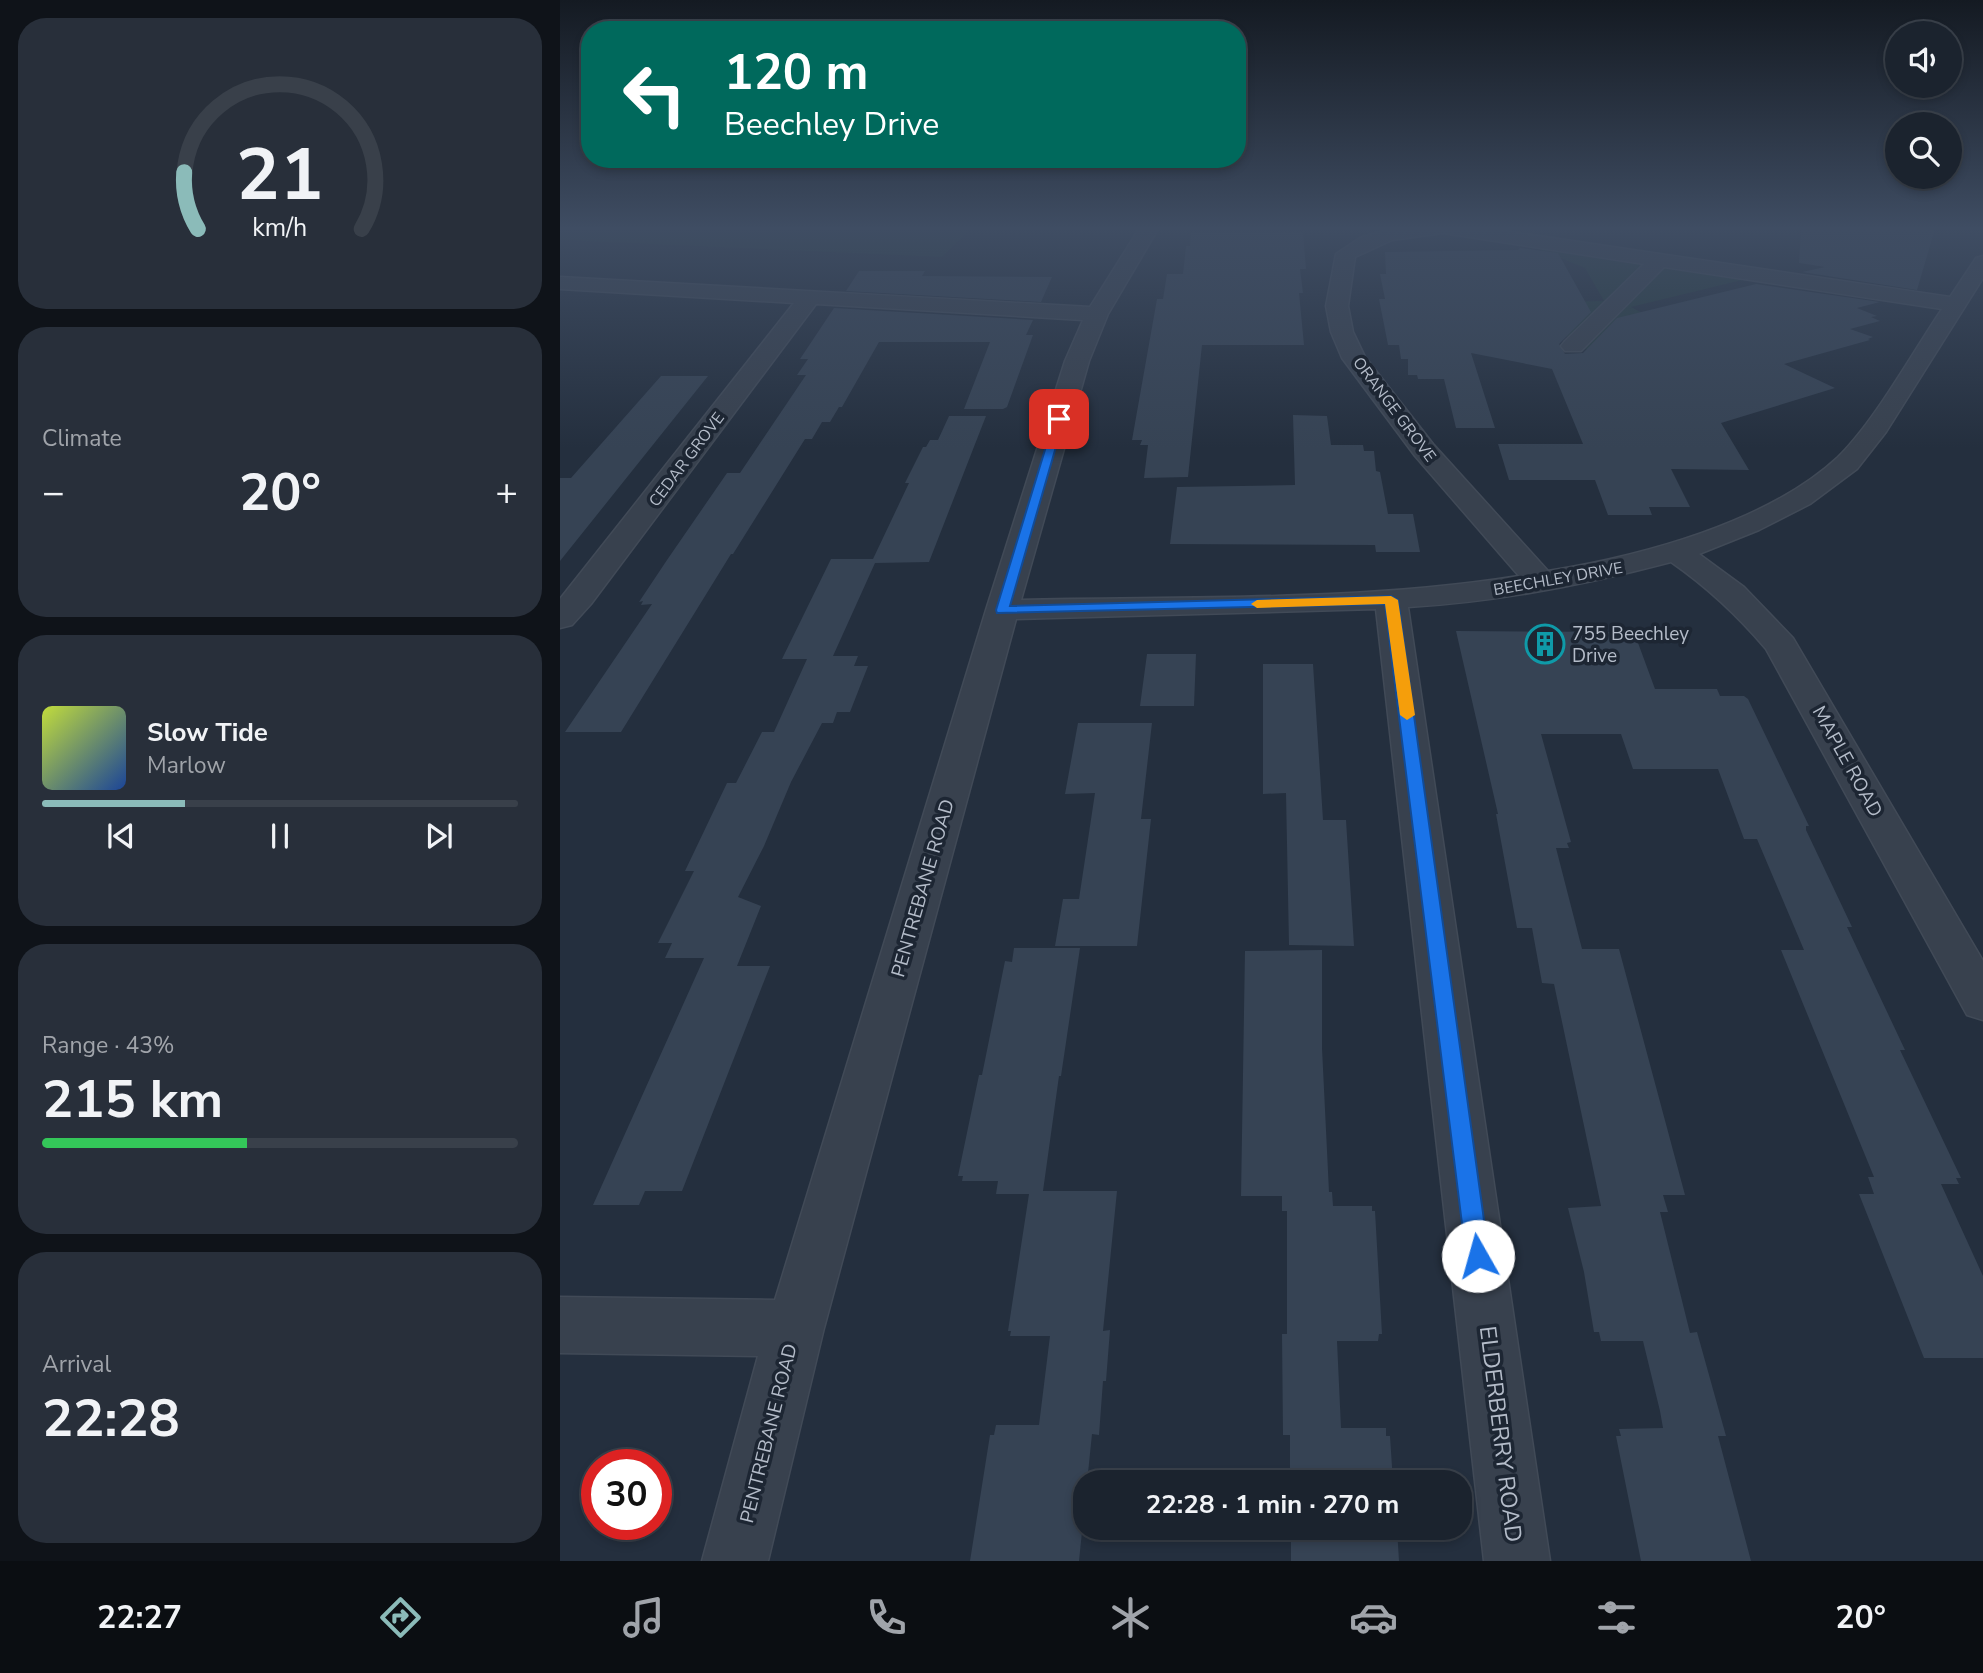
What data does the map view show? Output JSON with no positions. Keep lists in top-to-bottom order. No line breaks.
{"streets":{"street":["ORANGE GROVE","CEDAR GROVE","BEECHLEY DRIVE","MAPLE ROAD","PENTREBANE ROAD","ELDERBERRY ROAD"]},"crossings":[["ORANGE GROVE","BEECHLEY DRIVE"],["BEECHLEY DRIVE","MAPLE ROAD"],["BEECHLEY DRIVE","PENTREBANE ROAD"],["BEECHLEY DRIVE","ELDERBERRY ROAD"]],"places":{"building":["755 Beechley Drive"]},"page":{"turn":["120 m","Beechley Drive"],"tile":["Climate",["Range · 43%","215 km"],["Arrival","22:28"]],"heat":["−","20°","+"],"song":["Slow Tide","Marlow"],"limit":"30","trip":"22:28 · 1 min · 270 m","tabs":["22:27","20°"],"gauge":["21","km/h"]}}
